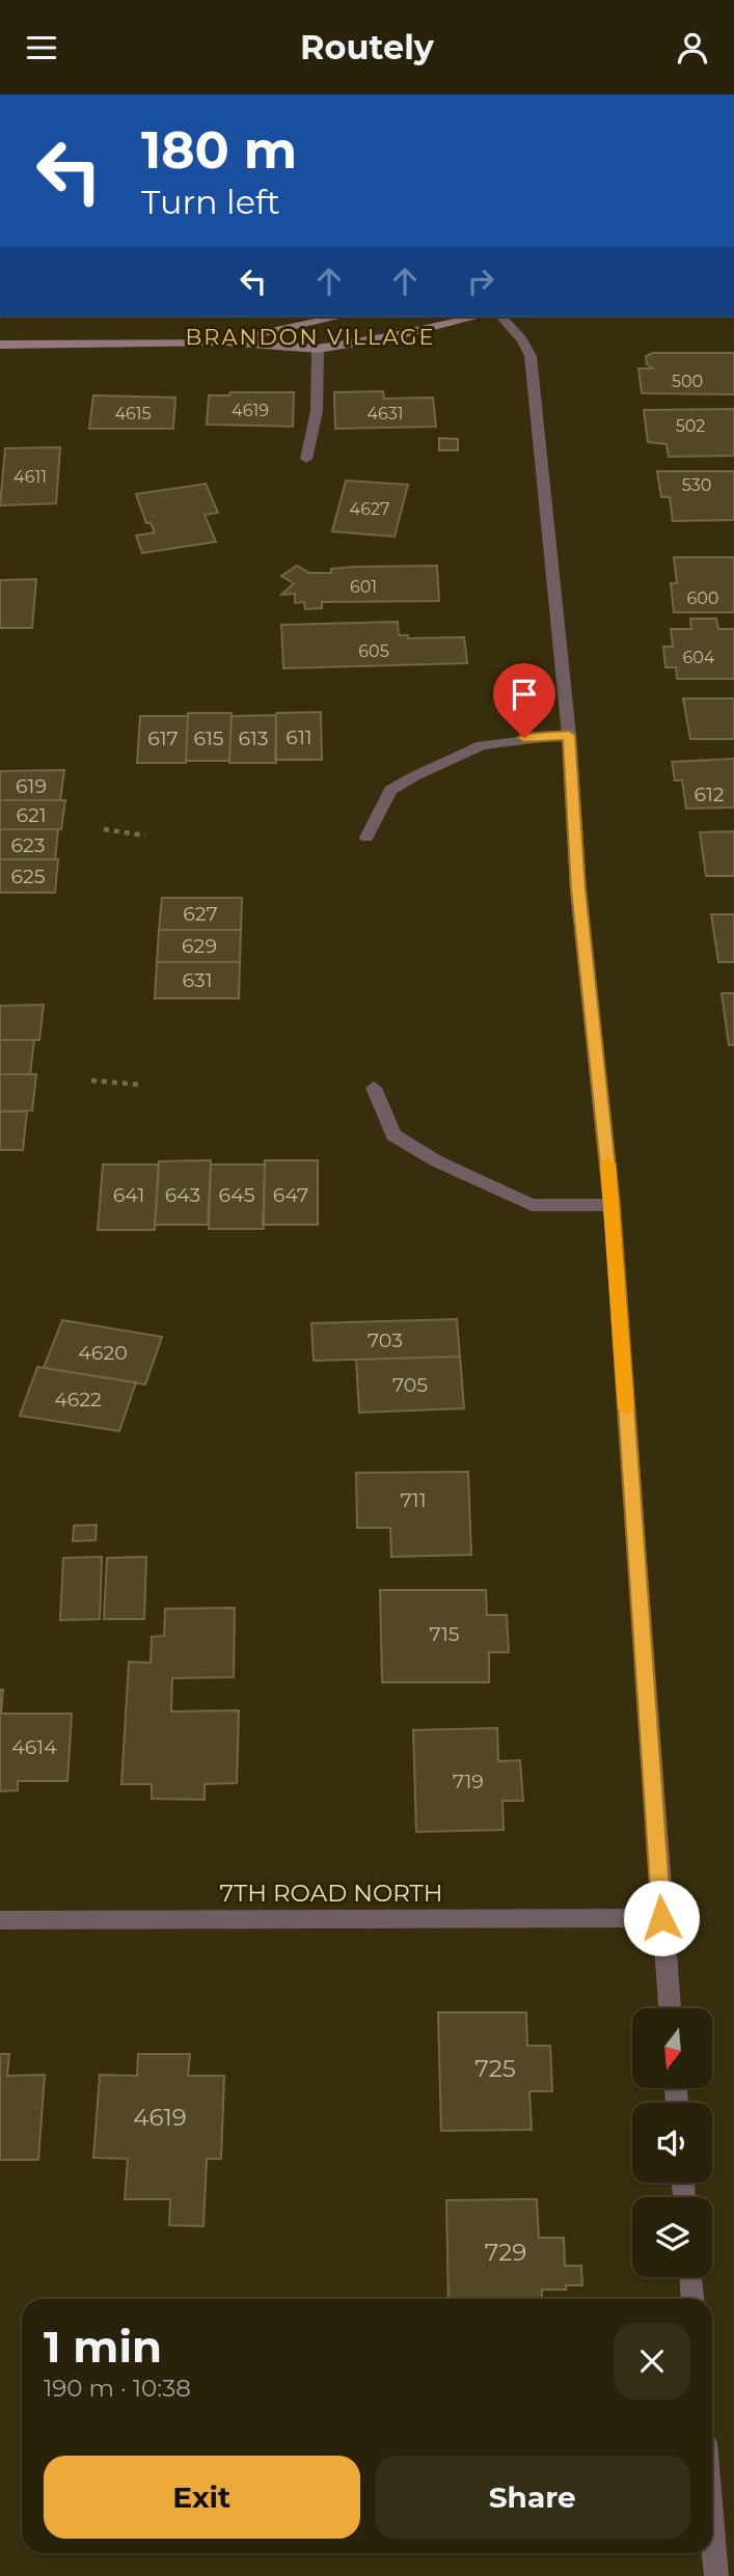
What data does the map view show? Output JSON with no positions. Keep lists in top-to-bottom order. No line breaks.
{"streets":{"street":["7TH ROAD NORTH"]},"districts":["BRANDON VILLAGE"],"house_numbers":["500","4619","4615","4631","502","4611","530","4627","601","600","605","604","611","617","615","613","619","612","621","623","625","627","629","631","641","643","645","647","703","4620","705","4622","711","715","4614","719","725","4619","729"],"north":"bottom","page":{"header":"Routely","turn":["180 m","Turn left"],"heading":["1 min","190 m · 10:38"],"buttons":["Exit","Share"]}}
